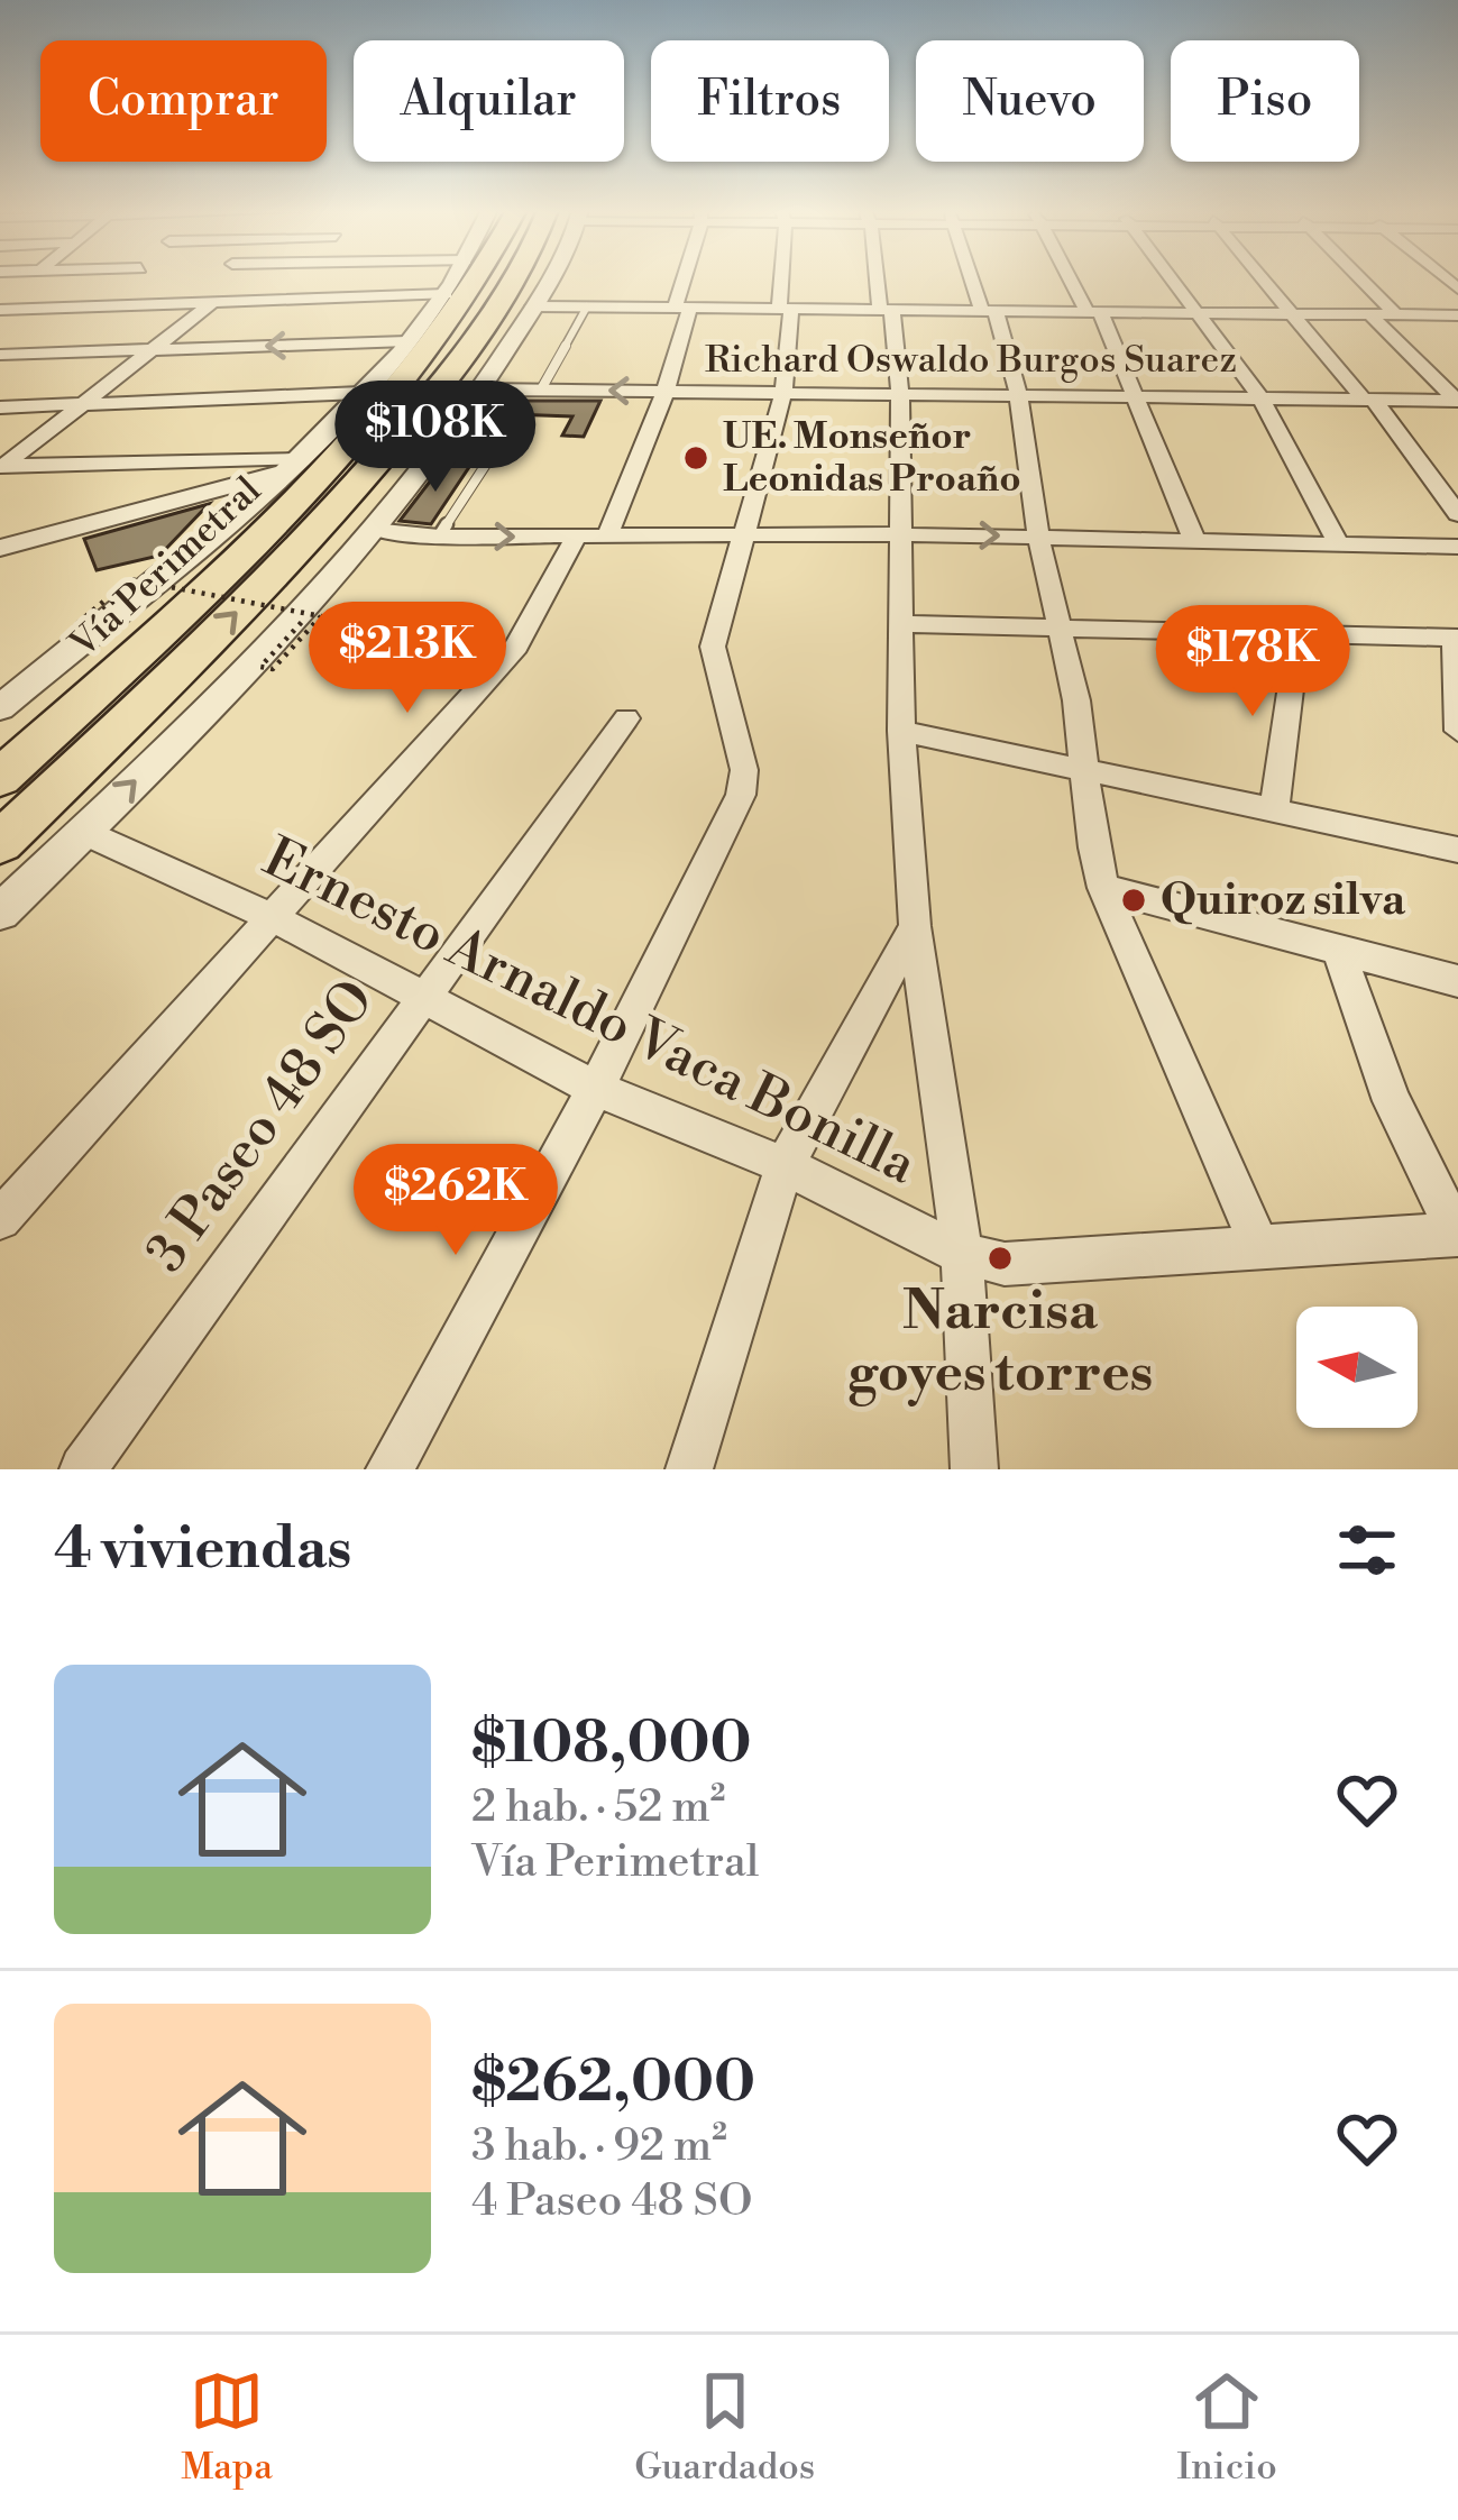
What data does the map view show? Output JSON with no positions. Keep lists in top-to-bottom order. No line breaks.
{"streets":{"highway":["Vía Perimetral"],"street":["Richard Oswaldo Burgos Suarez","Ernesto Arnaldo Vaca Bonilla","3 Paseo 48 SO"]},"crossings":[["Ernesto Arnaldo Vaca Bonilla","3 Paseo 48 SO"]],"places":["UE. Monseñor Leonidas Proaño","Quiroz silva","Narcisa goyes torres"],"north":"left","page":{"chip":["Comprar","Alquilar","Filtros","Nuevo","Piso"],"price":["$108K","$213K","$178K","$262K"],"heading":"4 viviendas","list":[{"name":"$108,000","note":"2 hab. · 52 m² · Vía Perimetral"},{"name":"$262,000","note":"3 hab. · 92 m² · 4 Paseo 48 SO"}],"tabs":["Mapa","Guardados","Inicio"]}}
